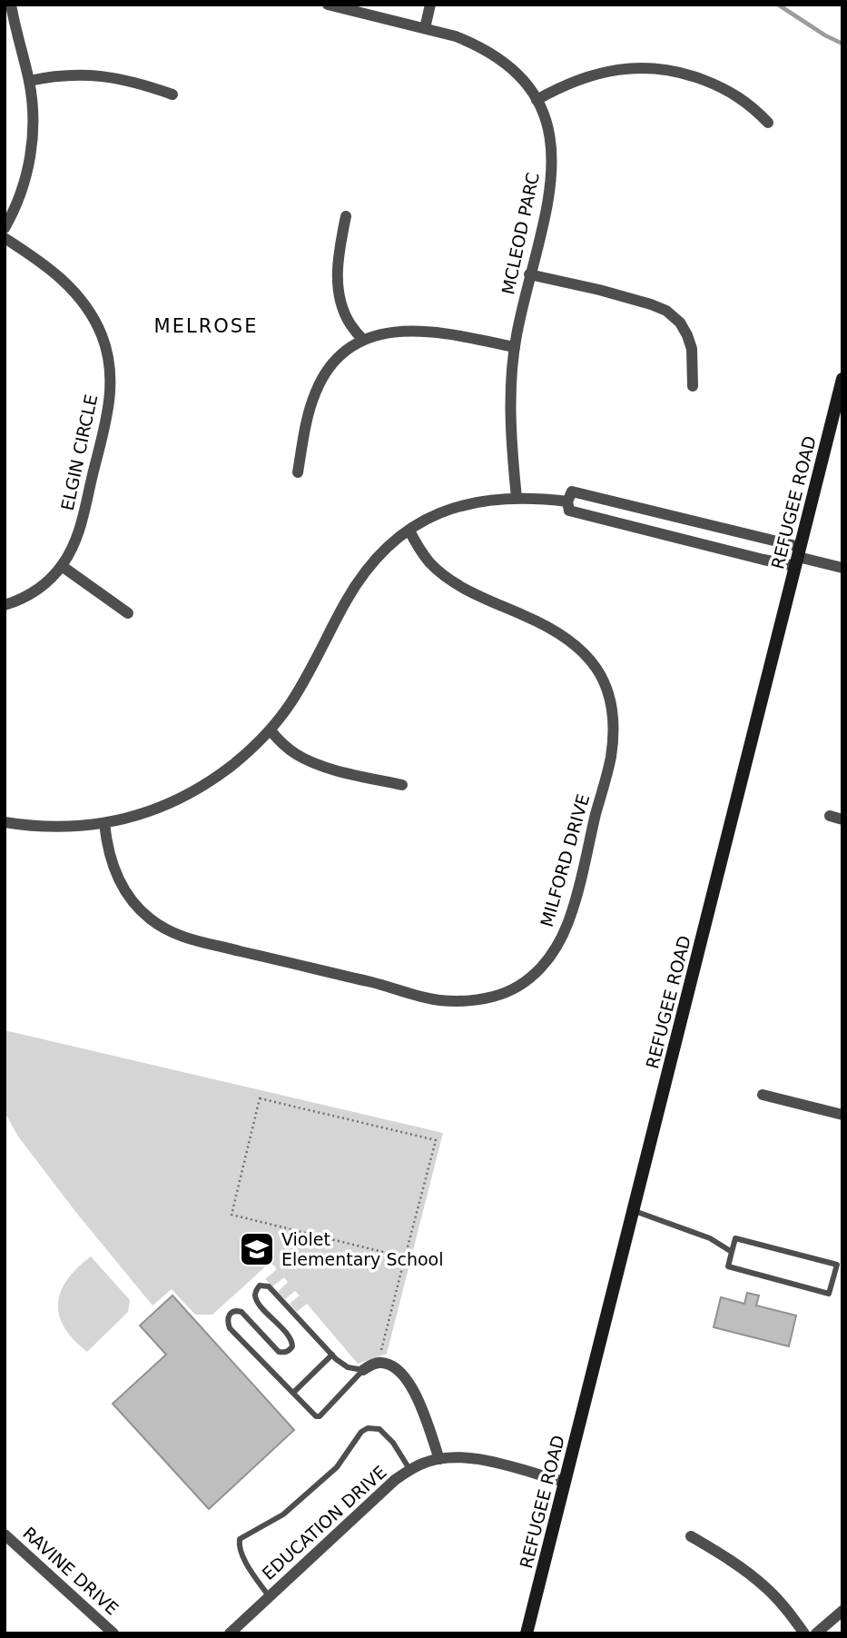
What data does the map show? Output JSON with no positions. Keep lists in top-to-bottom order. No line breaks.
{"streets":{"main road":["REFUGEE ROAD"],"street":["MCLEOD PARC","ELGIN CIRCLE","MILFORD DRIVE","EDUCATION DRIVE","RAVINE DRIVE"]},"crossings":[["REFUGEE ROAD","EDUCATION DRIVE"]],"districts":["MELROSE"],"places":{"school or university":["Violet Elementary School"]}}
